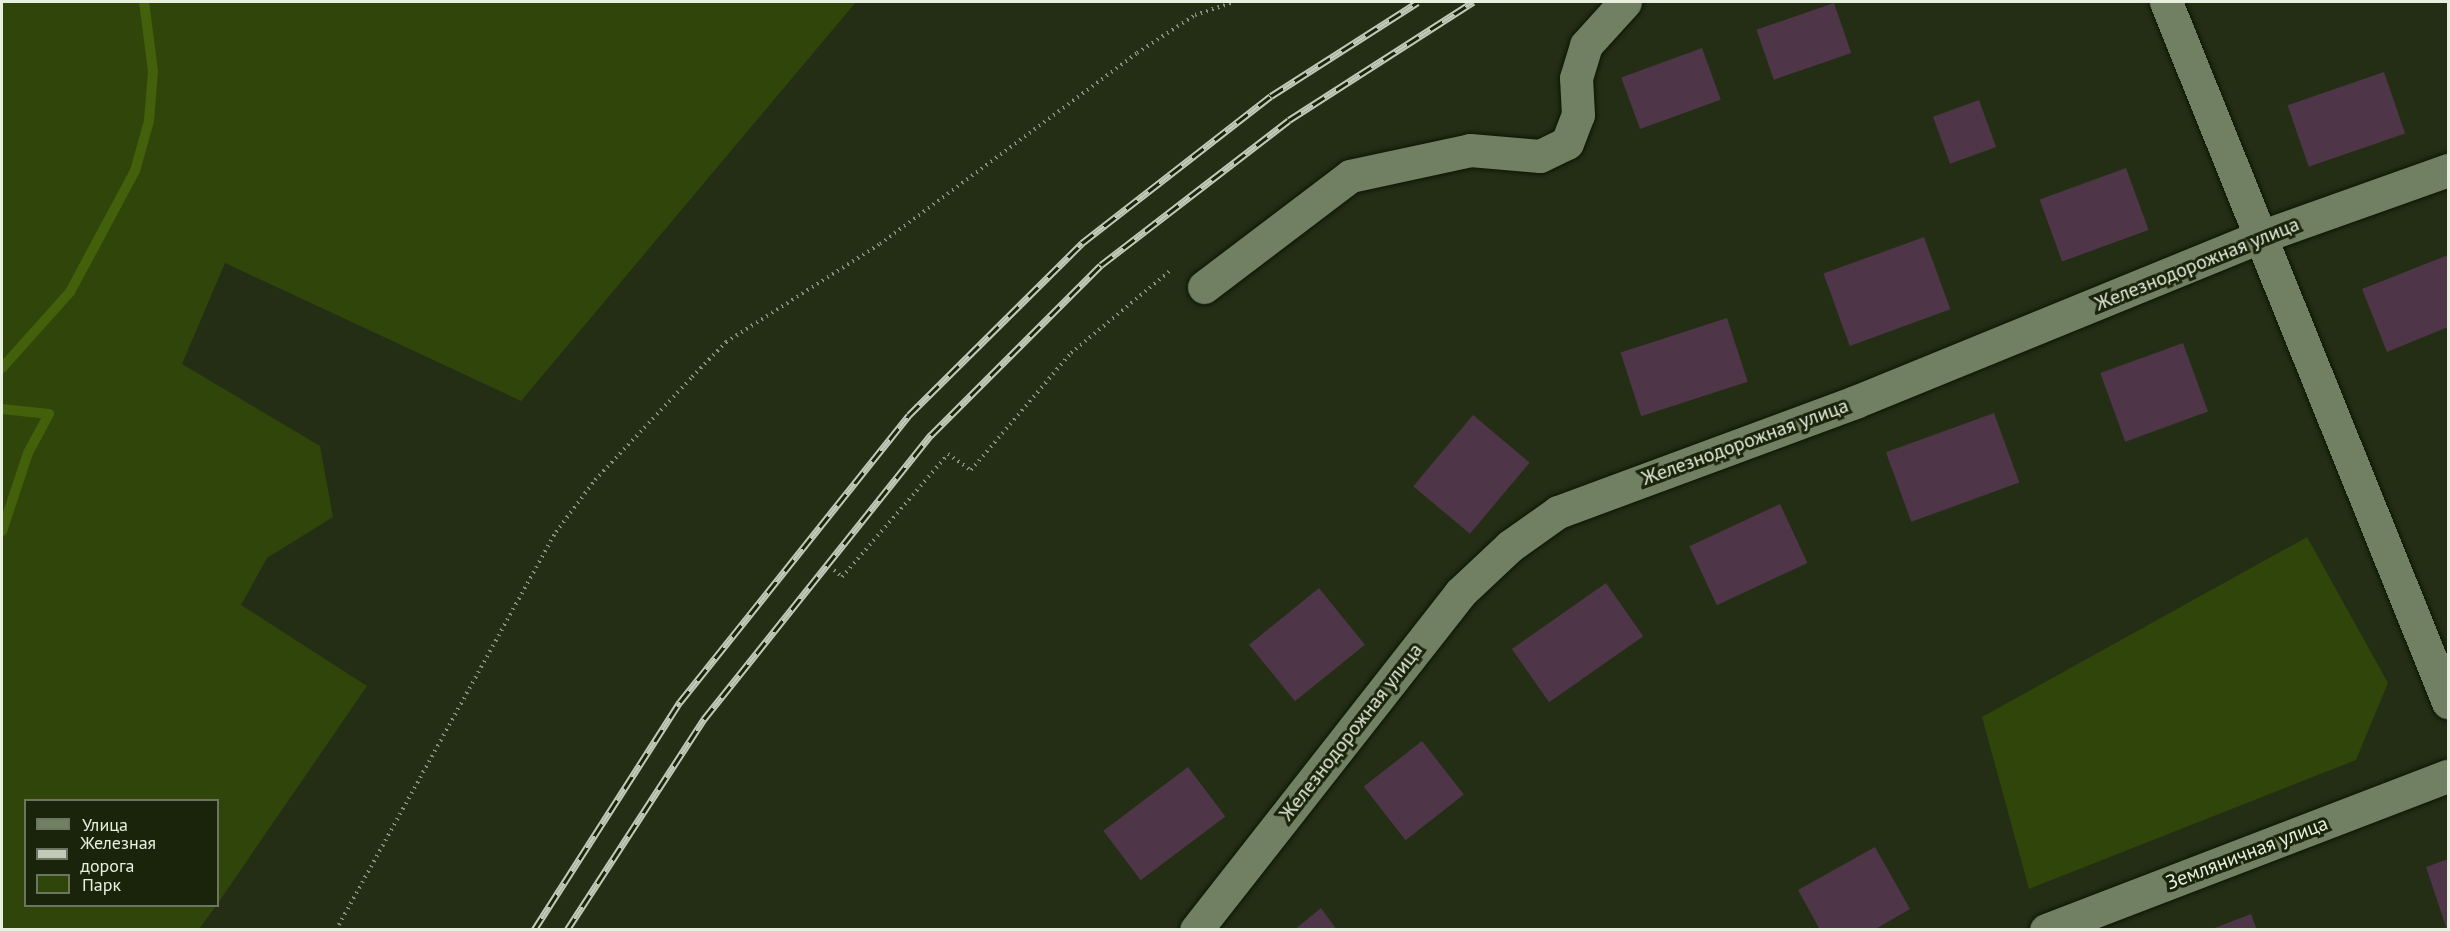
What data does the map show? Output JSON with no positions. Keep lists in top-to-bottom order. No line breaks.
{"streets":{"street":["Железнодорожная улица","Земляничная улица"]},"legend":["Улица","Железная дорога","Парк"]}
